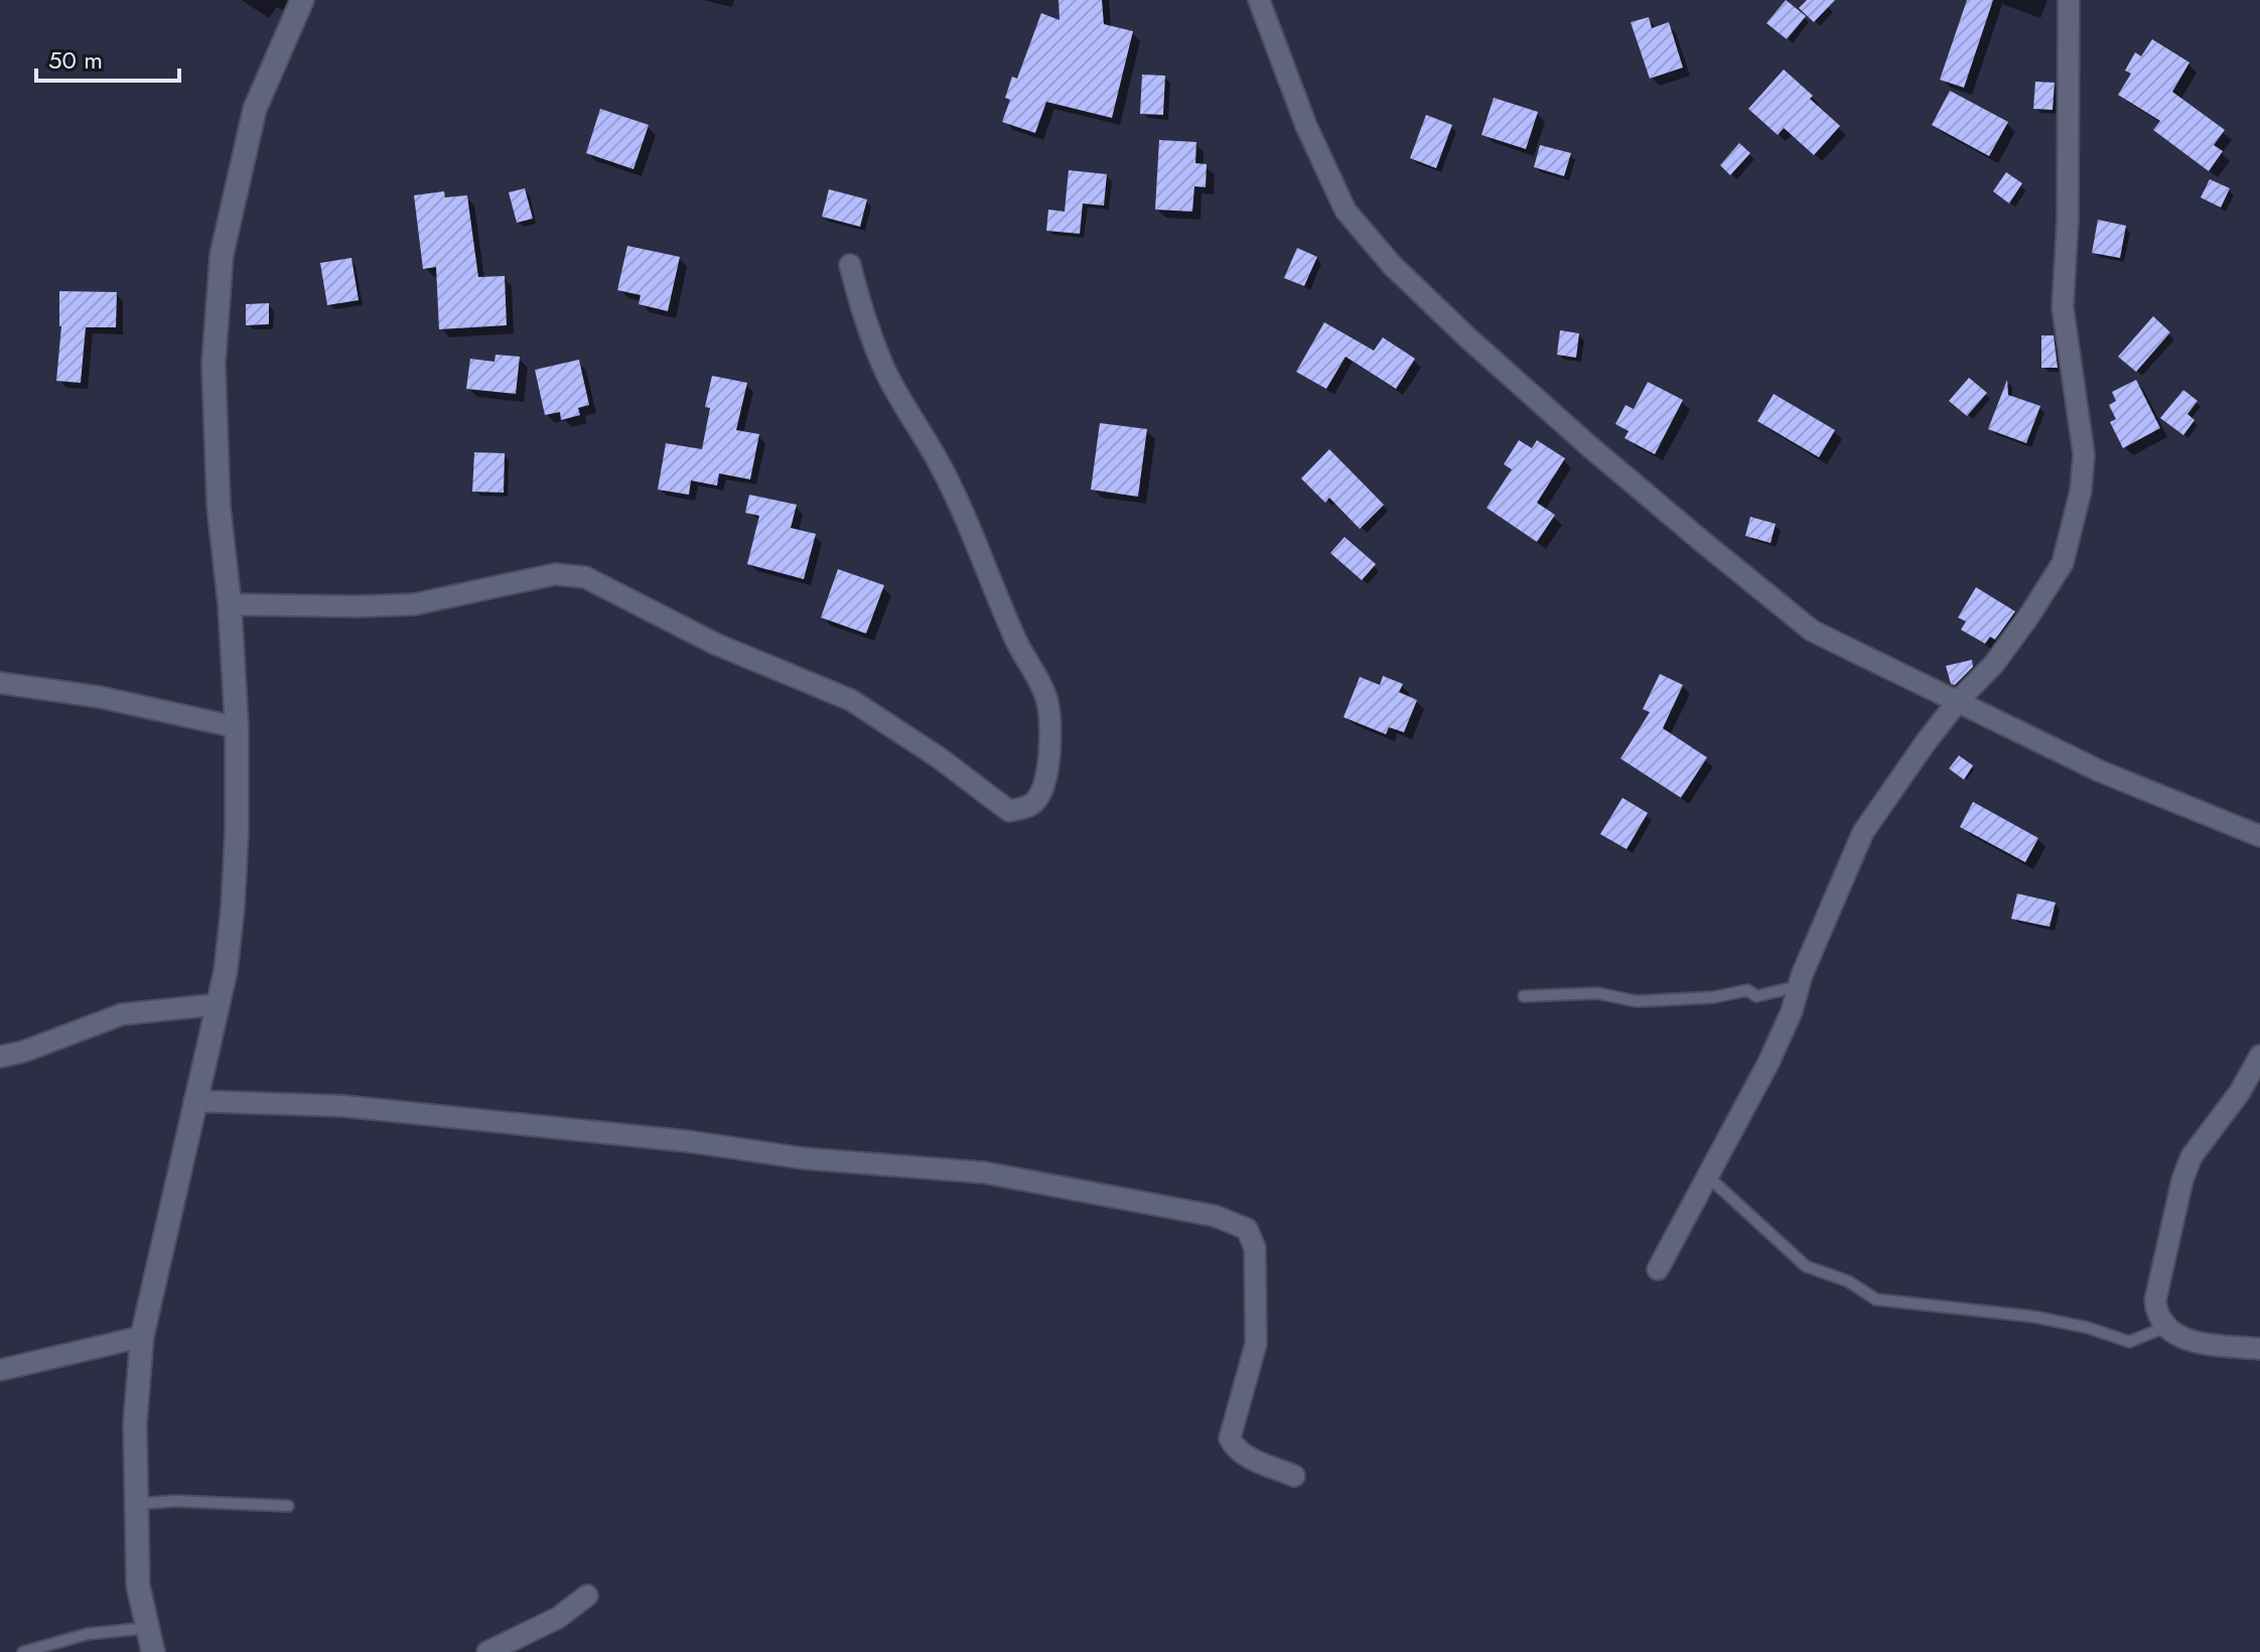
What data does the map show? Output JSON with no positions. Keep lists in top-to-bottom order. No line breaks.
{"scale_bar":"50 m"}
